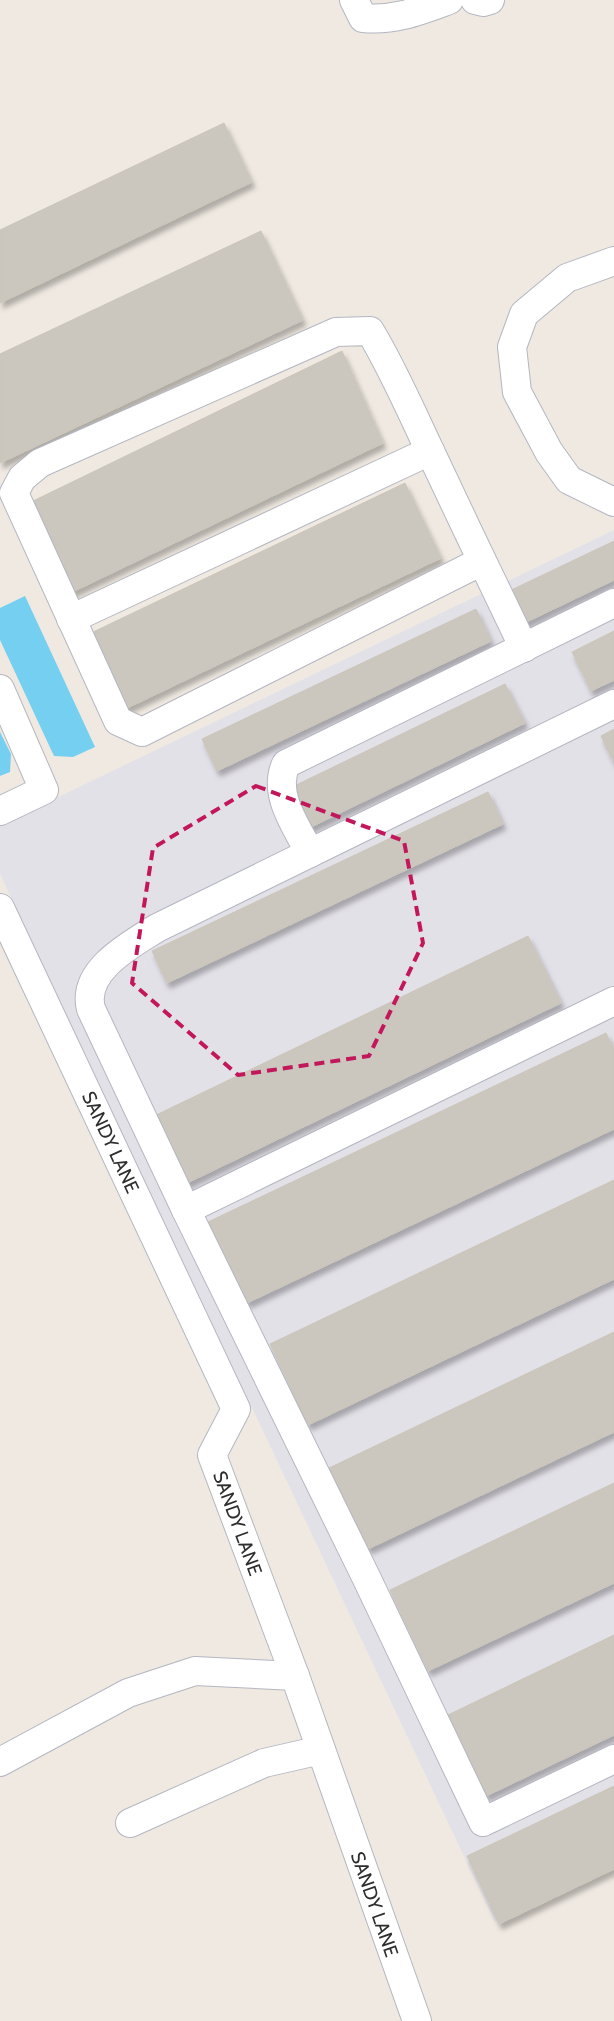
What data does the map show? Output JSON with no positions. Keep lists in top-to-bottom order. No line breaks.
{"streets":{"street":["SANDY LANE"]}}
